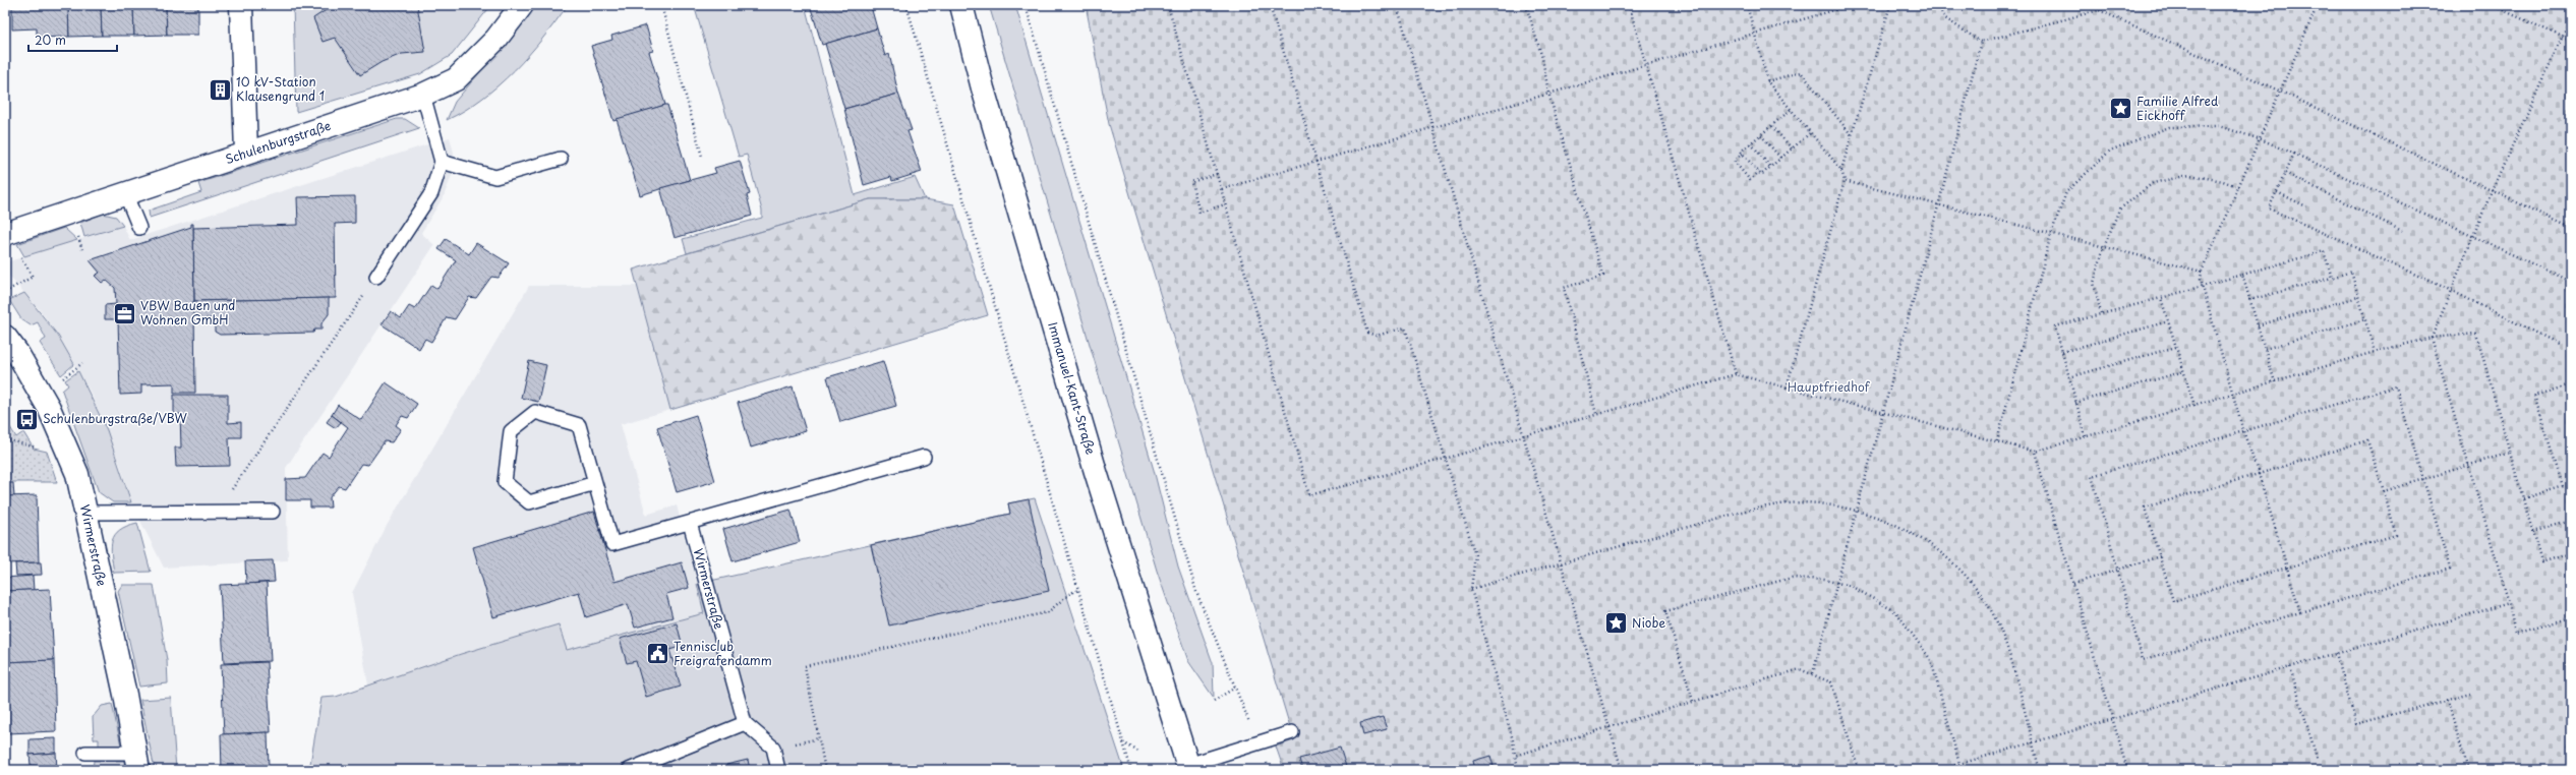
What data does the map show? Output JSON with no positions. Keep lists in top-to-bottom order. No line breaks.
{"streets":{"street":["Schulenburgstraße","Immanuel-Kant-Straße","Wirmerstraße"]},"parks":["Hauptfriedhof"],"places":{"building":["10 kV-Station Klausengrund 1"],"place":["Familie Alfred Eickhoff","Niobe"],"office":["VBW Bauen und Wohnen GmbH"],"bus stop":["Schulenburgstraße/VBW"],"public building":["Tennisclub Freigrafendamm"]},"scale_bar":"20 m"}
